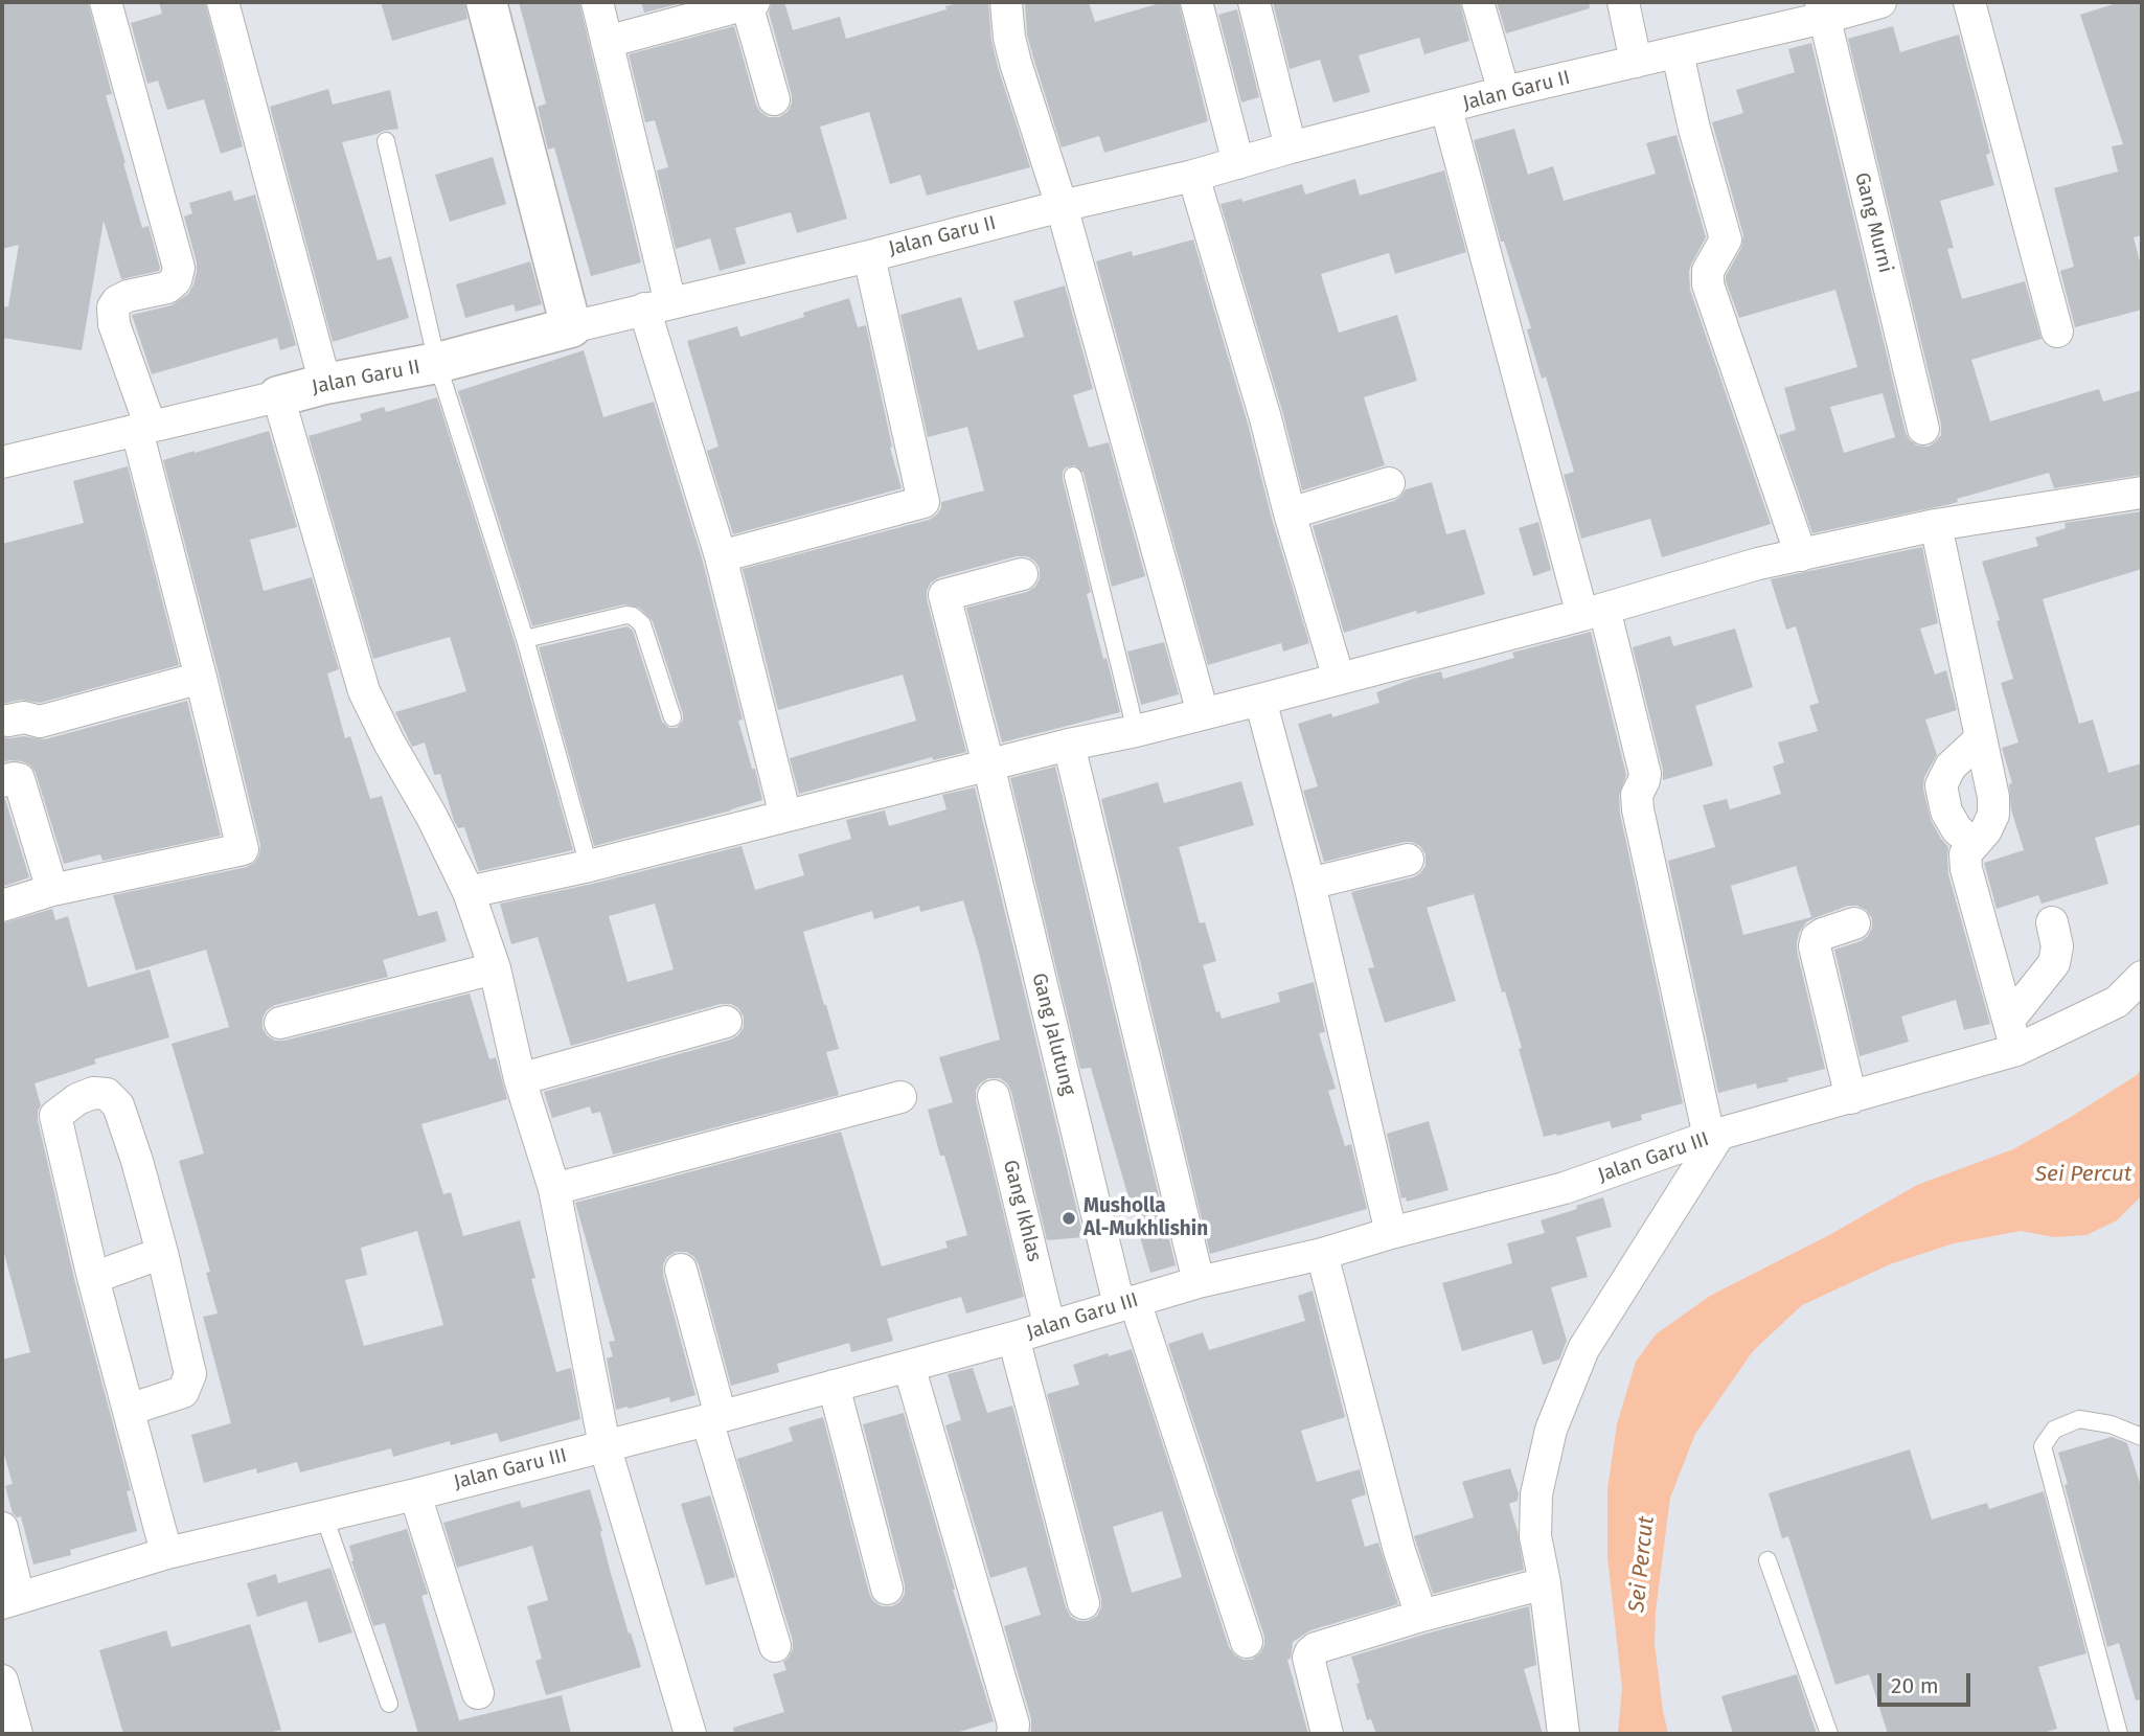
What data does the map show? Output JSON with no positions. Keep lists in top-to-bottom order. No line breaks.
{"streets":{"street":["Jalan Garu II","Gang Murni","Gang Jalutung","Jalan Garu III","Gang Ikhlas"]},"crossings":[["Jalan Garu II","Gang Murni"],["Gang Jalutung","Jalan Garu III"],["Jalan Garu III","Gang Ikhlas"]],"water":["Sei Percut"],"places":["Musholla Al-Mukhlishin"],"scale_bar":"20 m"}
